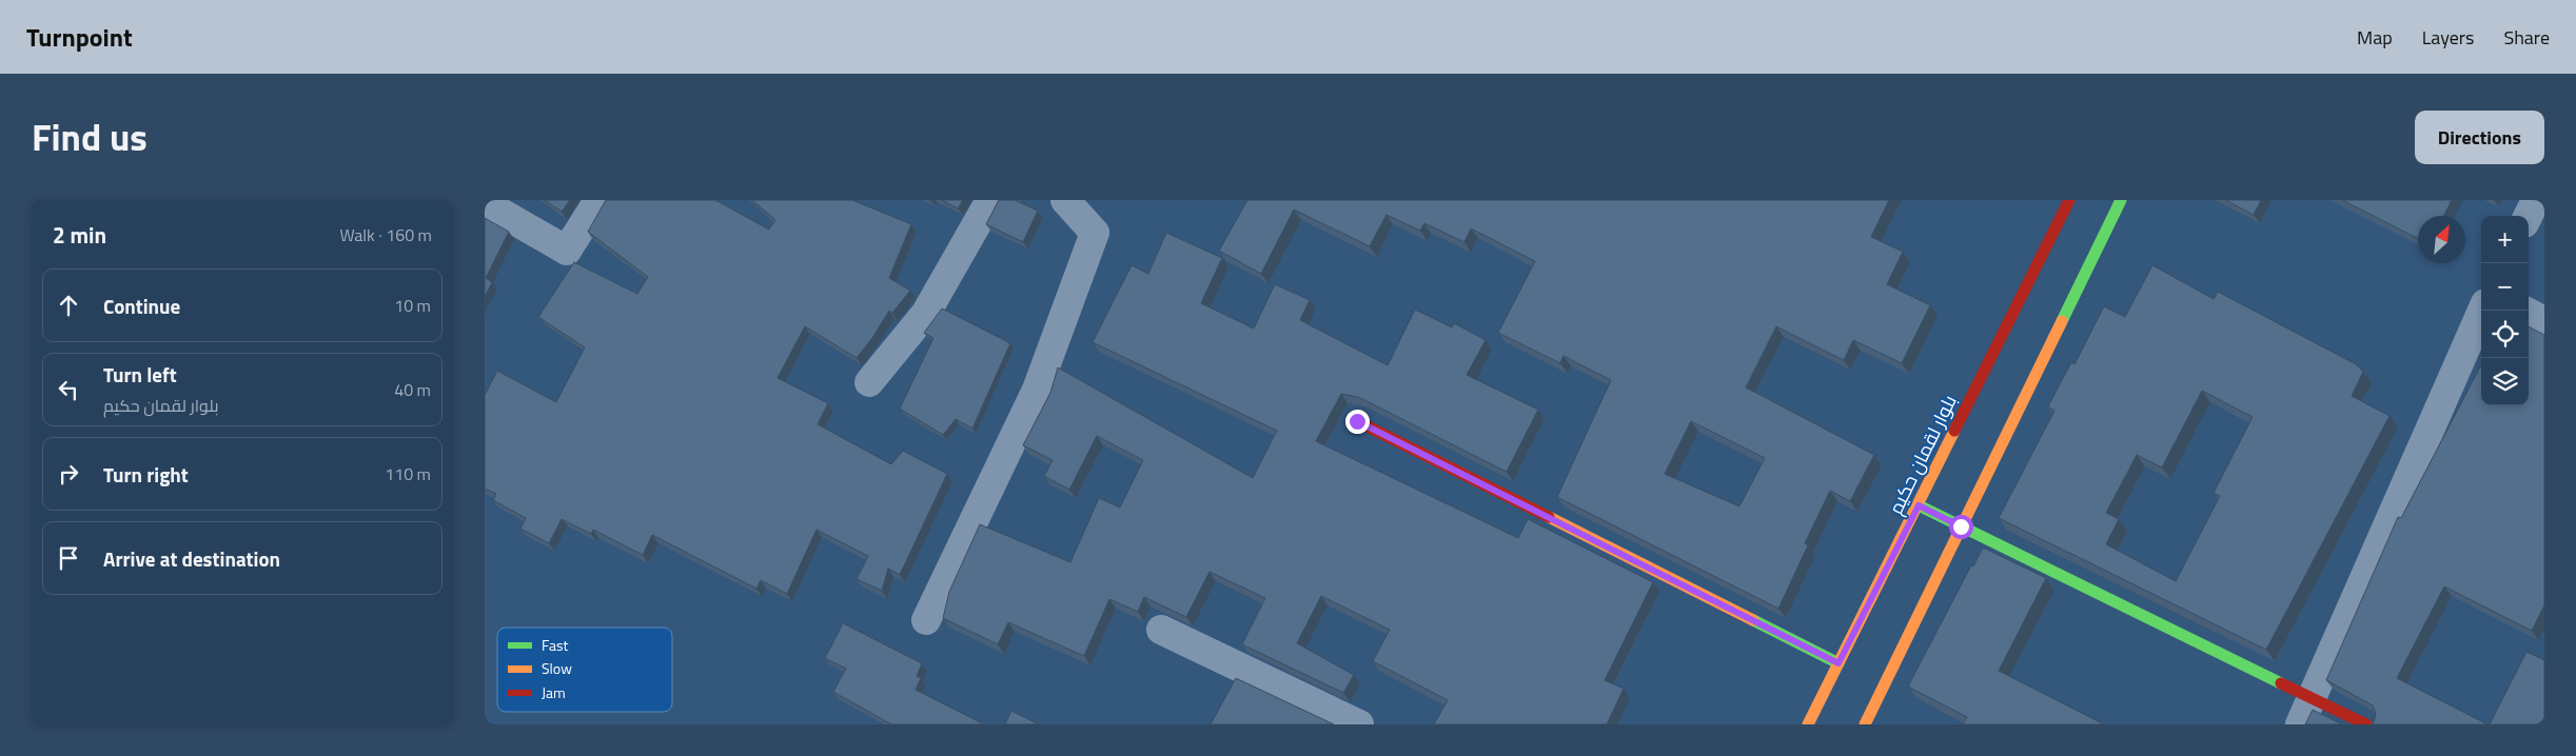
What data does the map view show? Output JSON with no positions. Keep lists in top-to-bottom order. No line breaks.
{"streets":{"street":["بلوار لقمان حکیم"]},"legend":["Fast","Slow","Jam"],"north":"top right","page":{"header":"Turnpoint","nav":["Map","Layers","Share"],"title":"Find us","buttons":"Directions","heading":["2 min","Walk · 160 m"],"map_buttons":["+","−"],"list":[["Continue","10 m"],["Turn left","بلوار لقمان حکیم","40 m"],["Turn right","110 m"],"Arrive at destination"]}}
